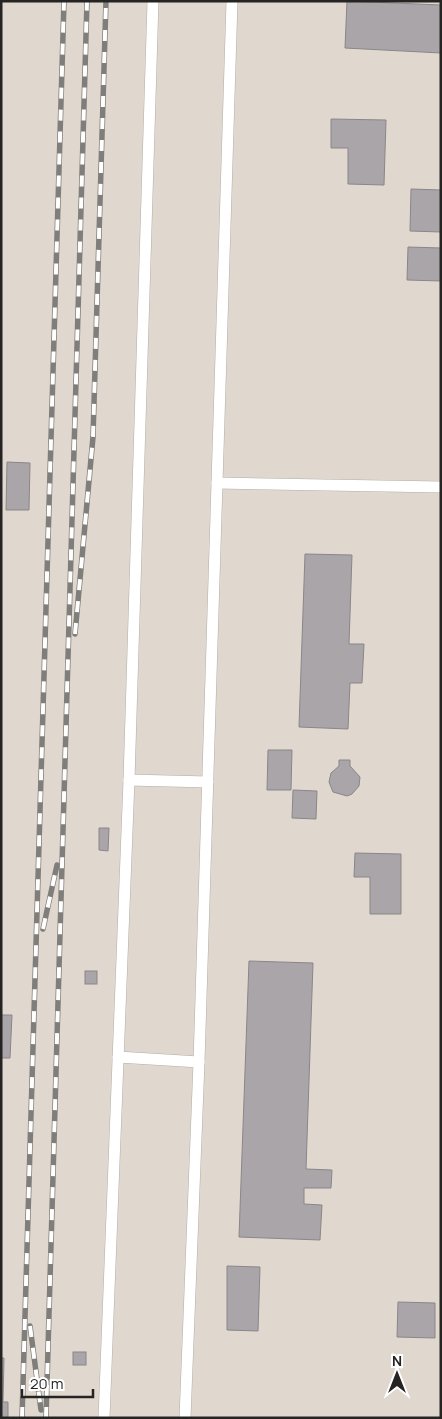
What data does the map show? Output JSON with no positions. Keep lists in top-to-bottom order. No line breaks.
{"scale_bar":"20 m","north":"top"}
